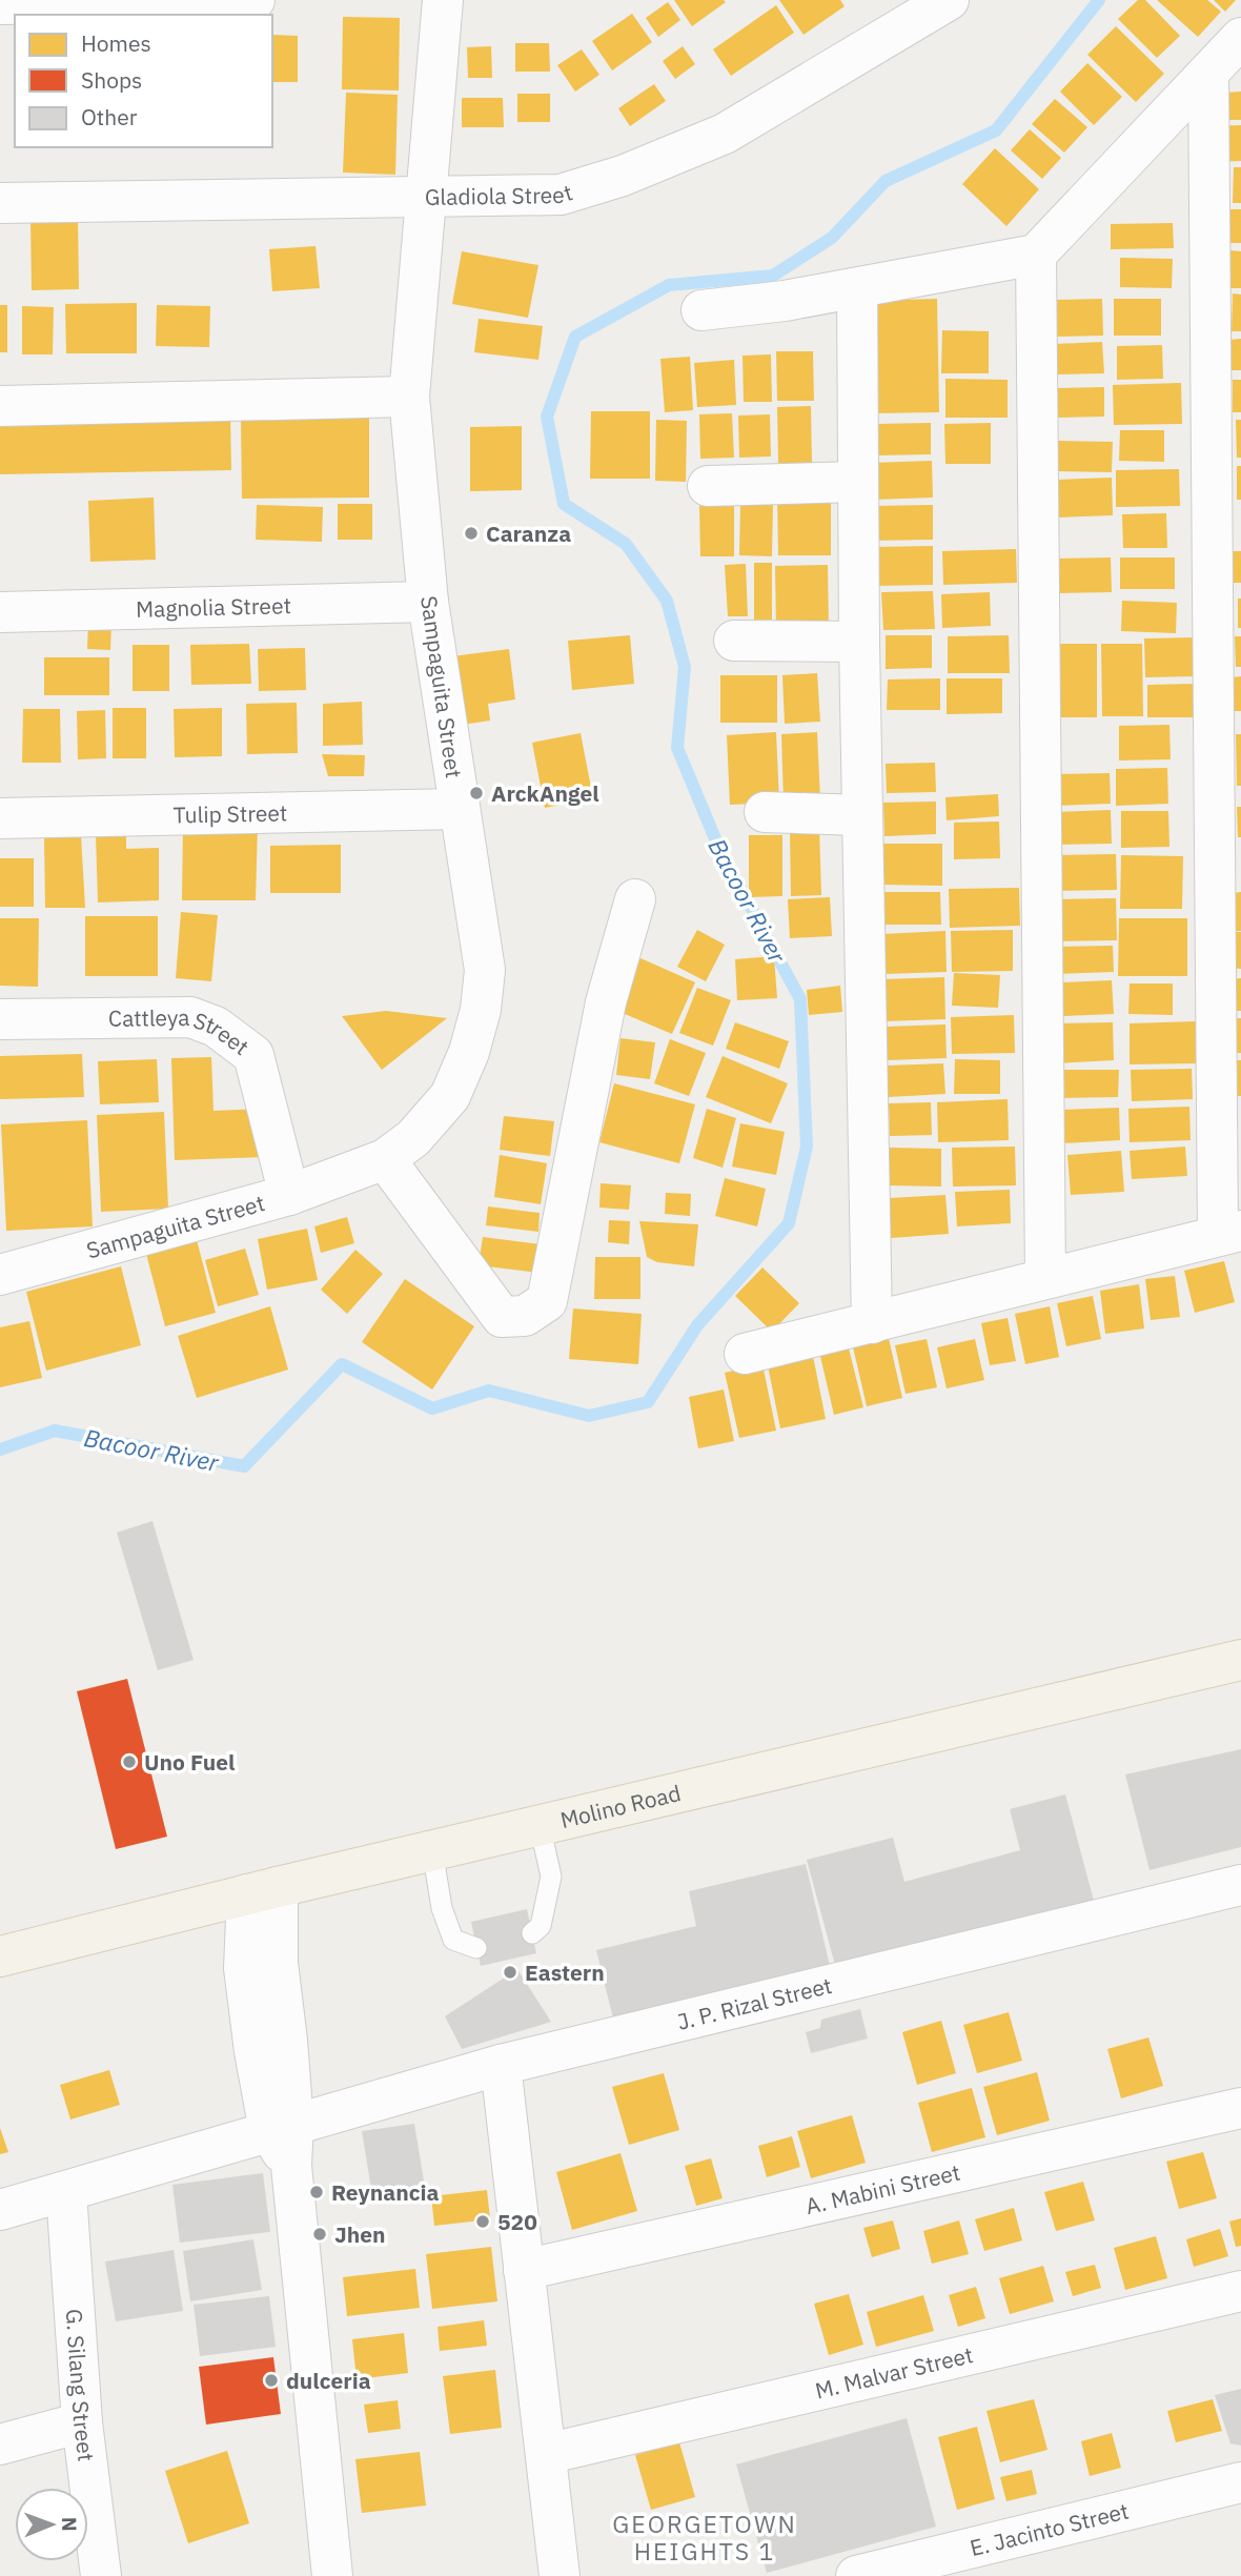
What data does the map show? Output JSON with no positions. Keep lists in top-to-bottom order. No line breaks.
{"streets":{"main road":["Molino Road"],"street":["Gladiola Street","Magnolia Street","Sampaguita Street","Tulip Street","Cattleya Street","J. P. Rizal Street","A. Mabini Street","M. Malvar Street","G. Silang Street","E. Jacinto Street"]},"crossings":[["Gladiola Street","Sampaguita Street"],["Magnolia Street","Sampaguita Street"],["Sampaguita Street","Tulip Street"],["Sampaguita Street","Cattleya Street"],["J. P. Rizal Street","G. Silang Street"]],"districts":["GEORGETOWN HEIGHTS 1"],"water":["Bacoor River"],"places":["Caranza","ArckAngel","Uno Fuel","Eastern","Reynancia","520","Jhen","dulceria"],"legend":["Homes","Shops","Other"],"north":"right"}
